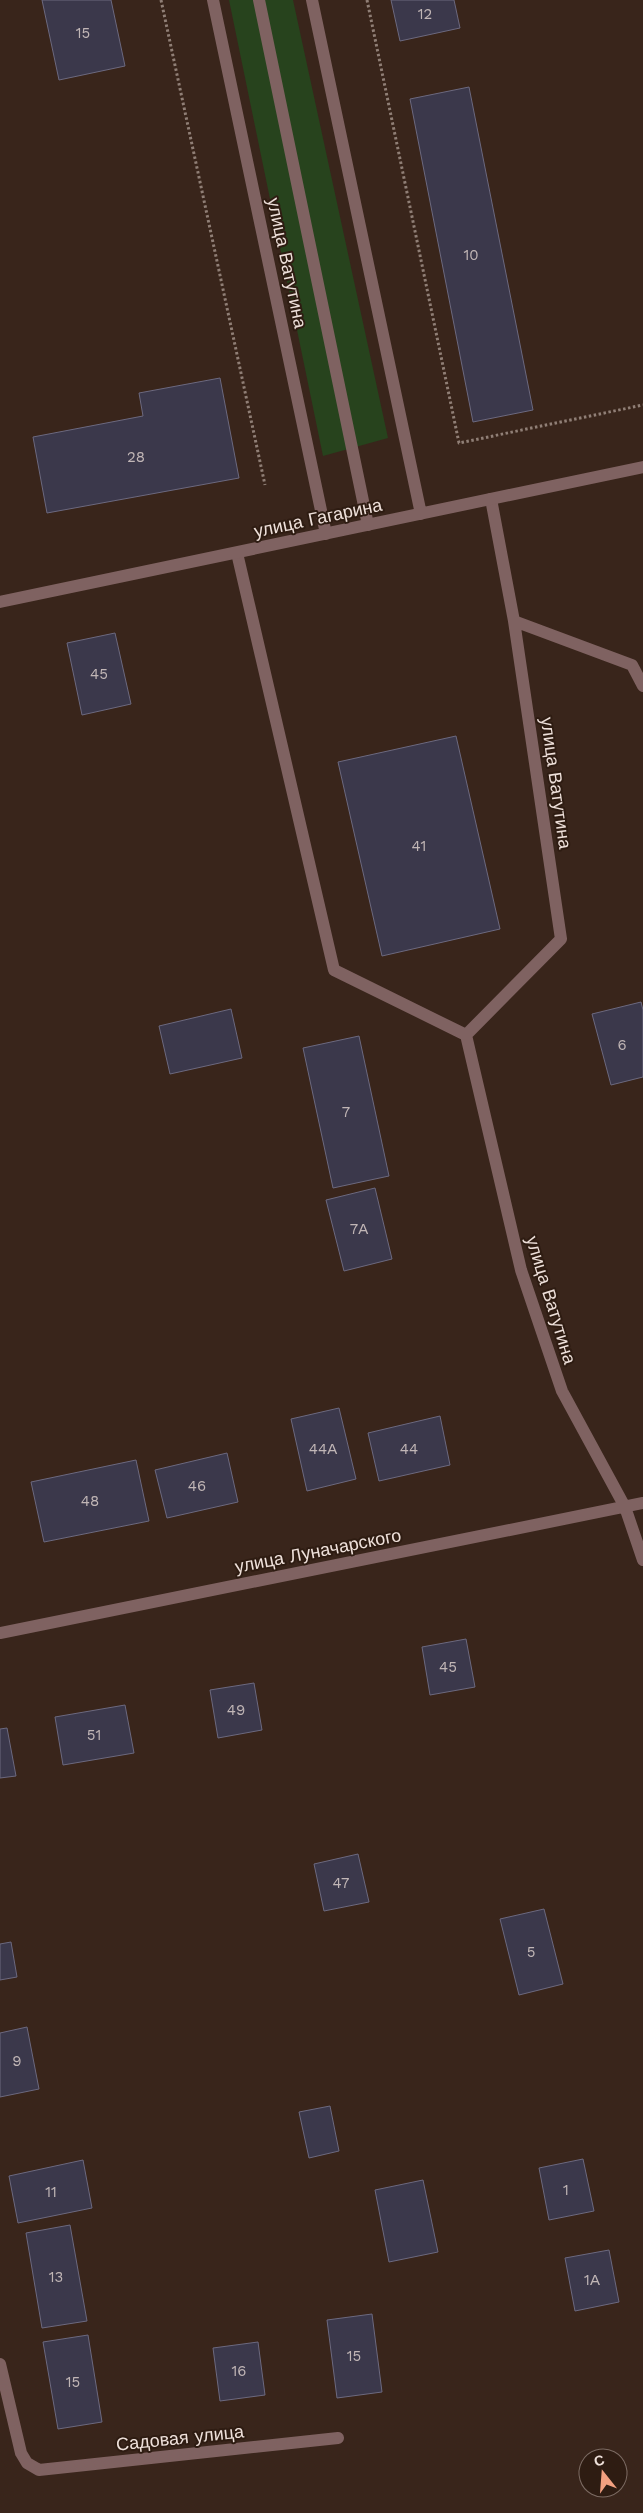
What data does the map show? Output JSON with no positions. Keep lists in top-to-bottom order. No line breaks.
{"streets":{"street":["улица Ватутина","улица Гагарина","улица Луначарского","Садовая улица"]},"crossings":[["улица Ватутина","улица Гагарина"],["улица Ватутина","улица Луначарского"]],"house_numbers":["12","15","10","28","45","41","6","7","7А","44А","44","46","48","45","49","51","47","5","9","1","11","13","1А","15","16","15"],"north":"top"}
